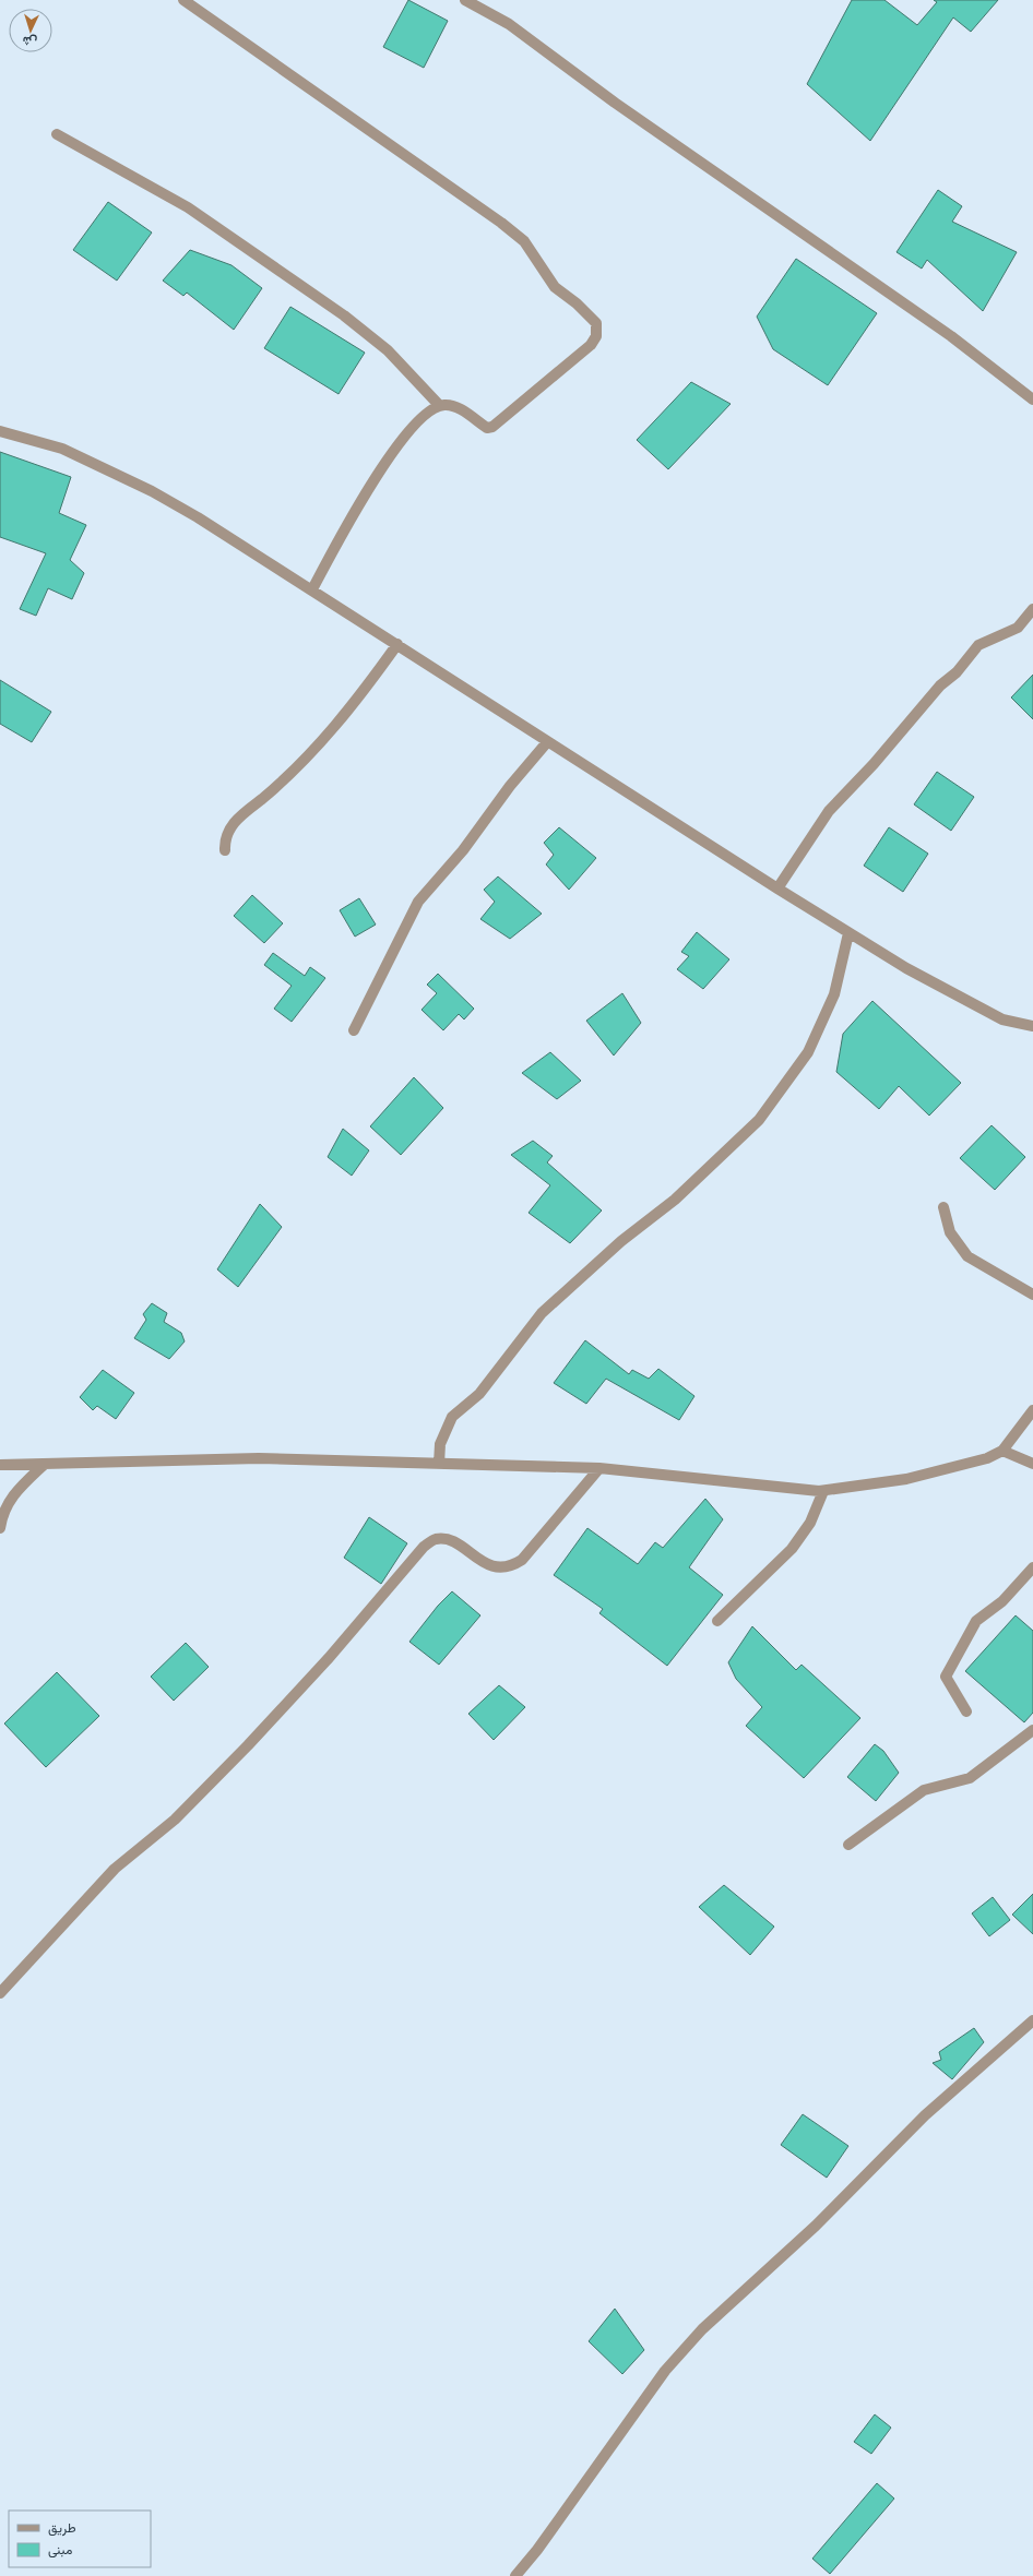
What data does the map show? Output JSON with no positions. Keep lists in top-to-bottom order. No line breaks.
{"legend":["طريق","مبنى"],"north":"bottom"}
